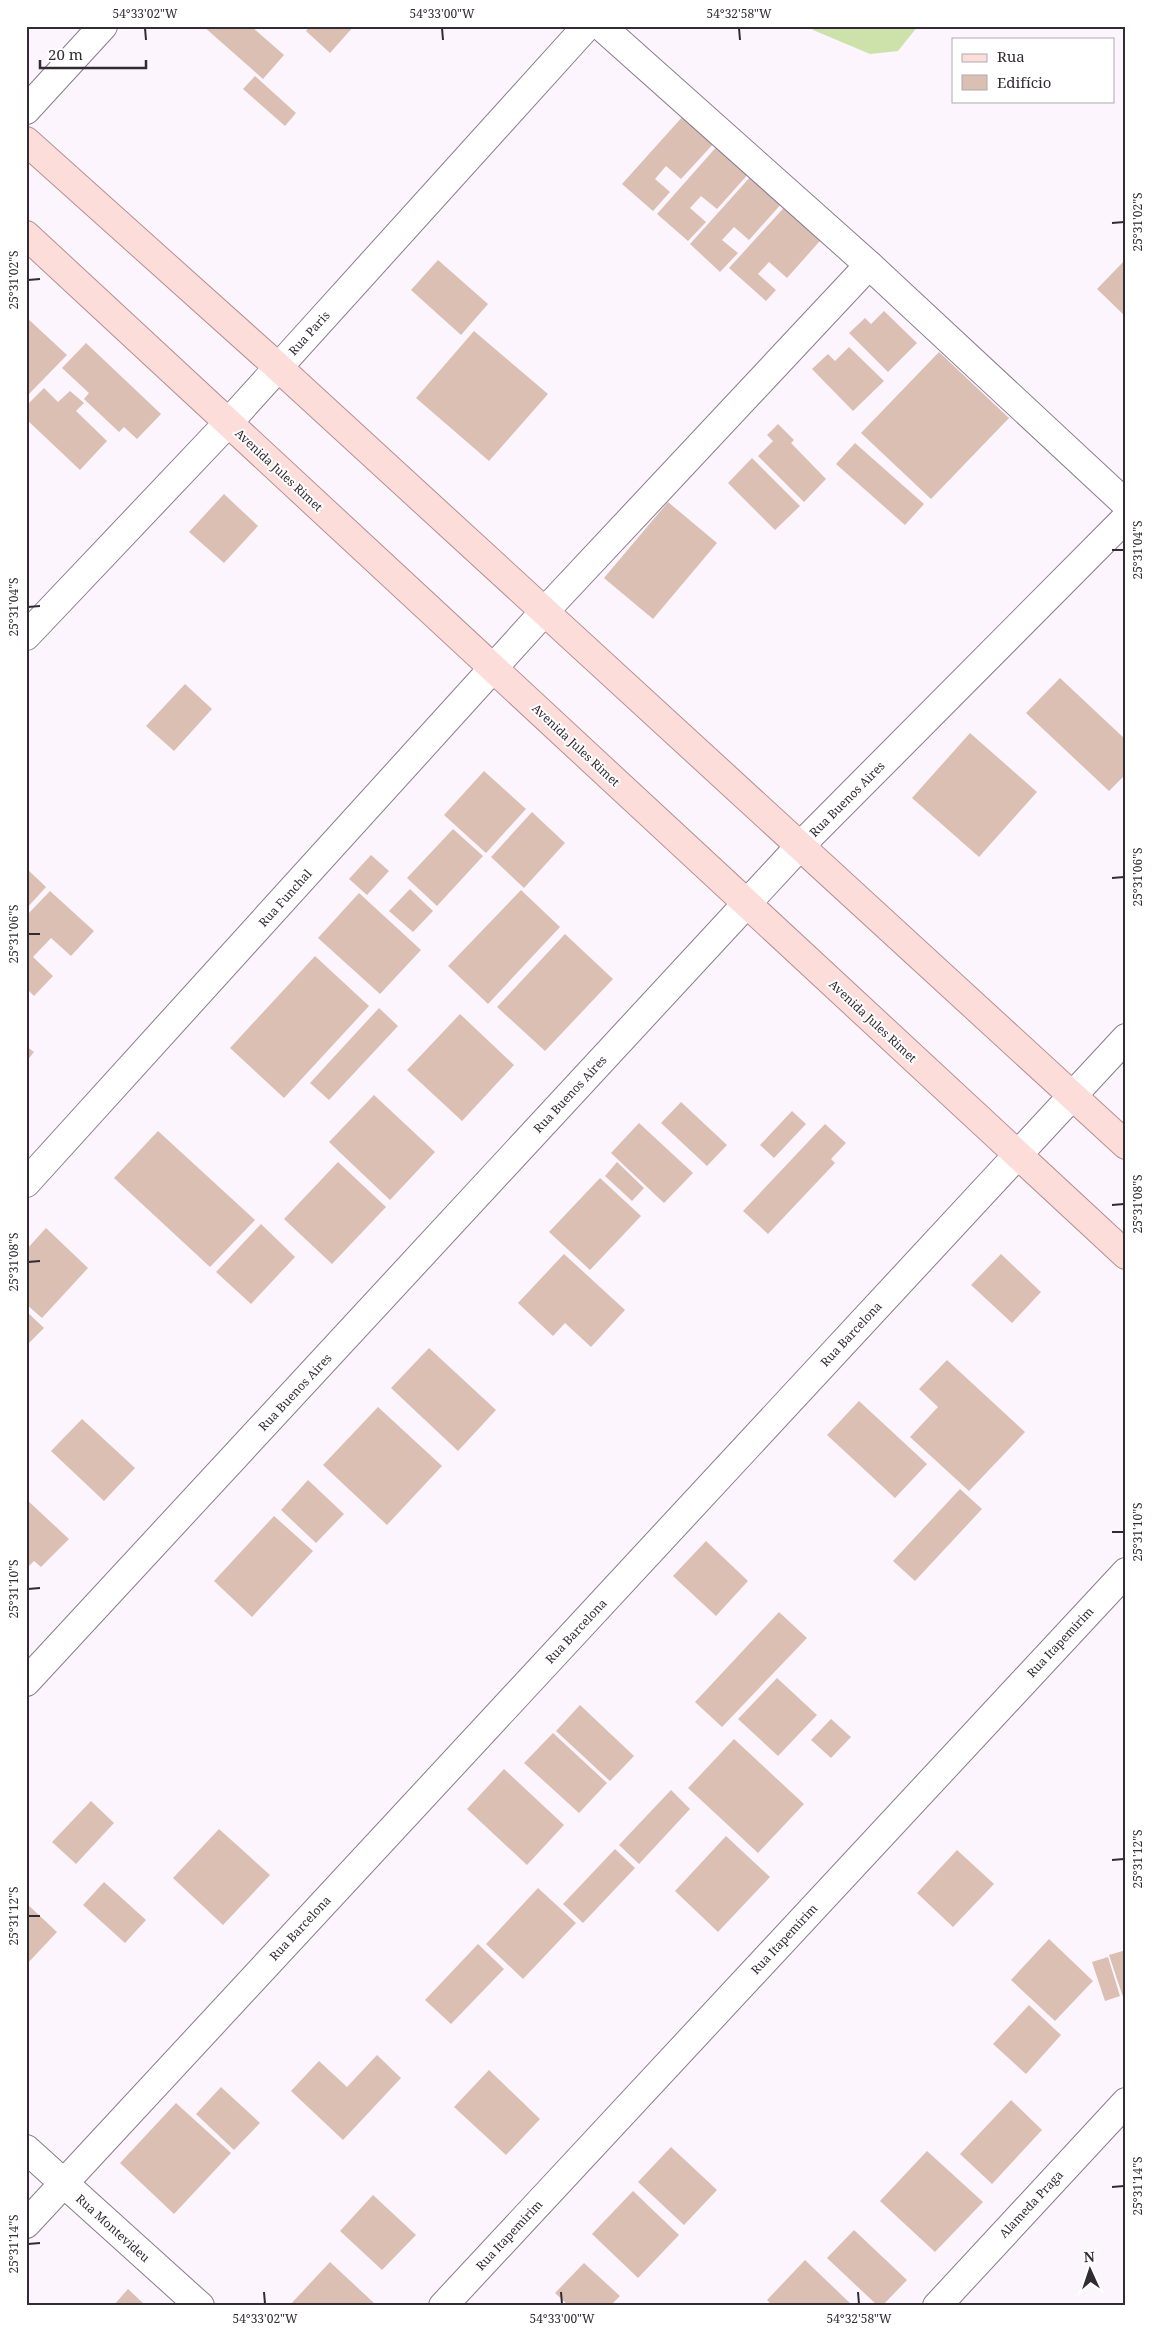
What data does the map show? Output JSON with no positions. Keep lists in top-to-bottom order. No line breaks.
{"streets":{"main road":["Avenida Jules Rimet"],"street":["Rua Paris","Rua Buenos Aires","Rua Funchal","Rua Barcelona","Rua Itapemirim","Alameda Praga","Rua Montevideu"]},"crossings":[["Rua Paris","Avenida Jules Rimet"],["Avenida Jules Rimet","Rua Buenos Aires"],["Avenida Jules Rimet","Rua Funchal"],["Avenida Jules Rimet","Rua Barcelona"],["Rua Barcelona","Rua Montevideu"]],"legend":["Rua","Edifício"],"scale_bar":"20 m","north":"top","coordinates":["54°33'02\"W","54°33'00\"W","54°32'58\"W","25°31'02\"S","25°31'04\"S","25°31'06\"S","25°31'08\"S","25°31'10\"S","25°31'12\"S","25°31'14\"S"]}
